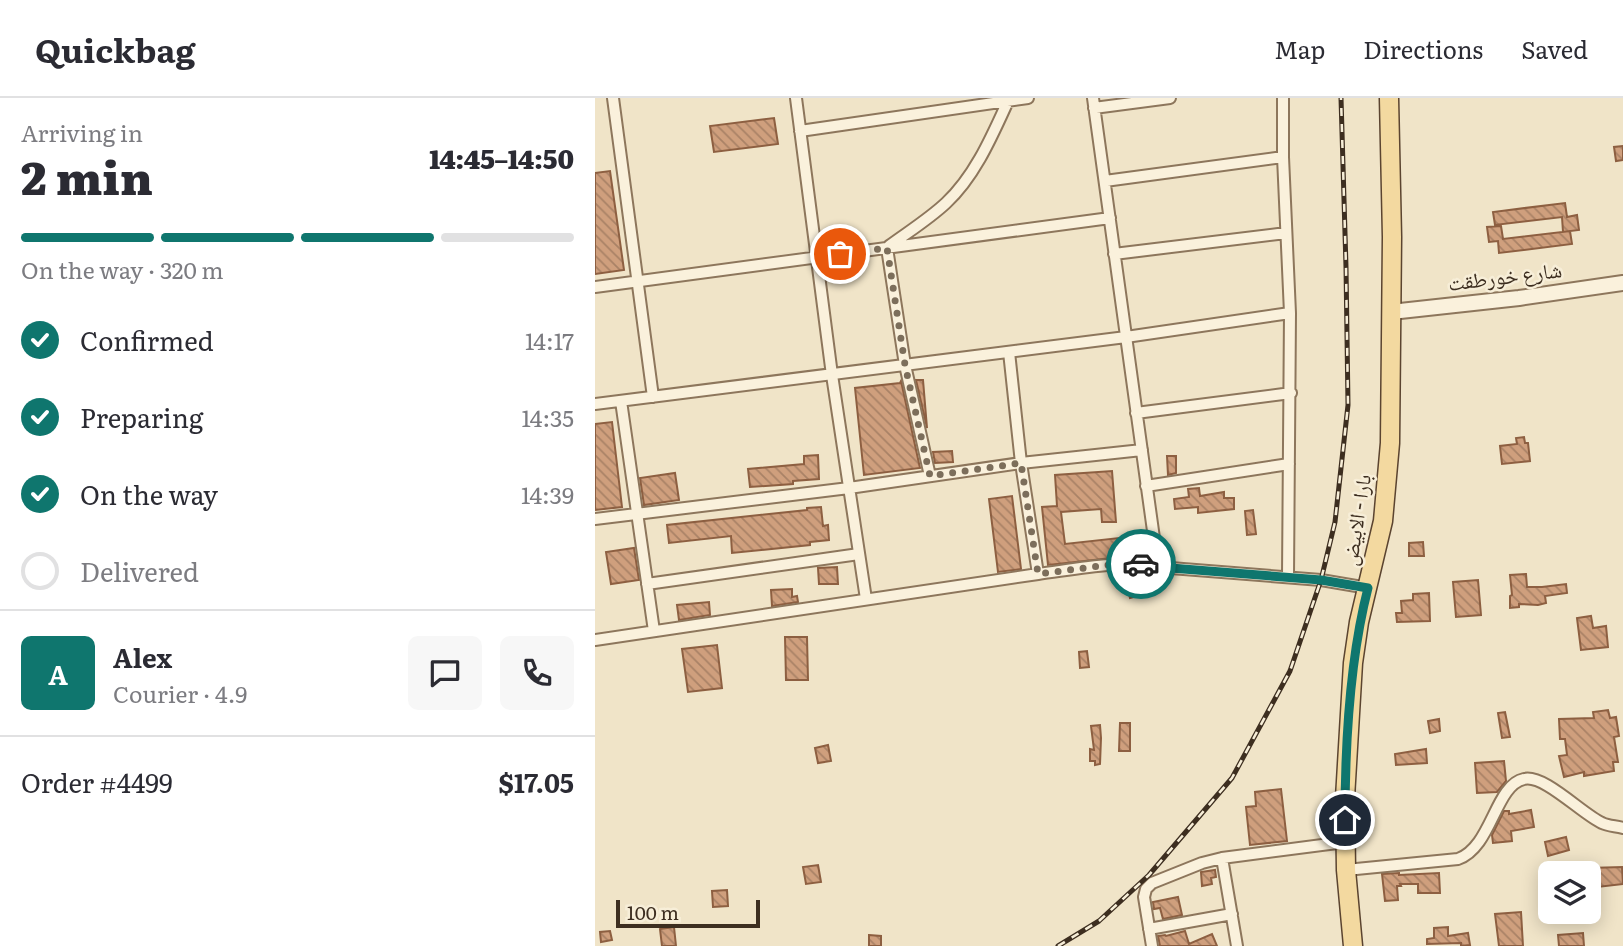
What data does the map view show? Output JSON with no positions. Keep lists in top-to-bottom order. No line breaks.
{"streets":{"main road":["بارا - الابيض"],"street":["شارع خورطقت"]},"crossings":[["شارع خورطقت","بارا - الابيض"]],"scale_bar":"100 m","page":{"header":"Quickbag","nav":["Map","Directions","Saved"],"heading":["2 min","Arriving in","14:45–14:50"],"panel":["Alex","Courier · 4.9","Order #4499","$17.05"],"bar":"On the way · 320 m","list":[["Confirmed","14:17"],["Preparing","14:35"],["On the way","14:39"],"Delivered"],"round":"A","scale":"100 m"}}
